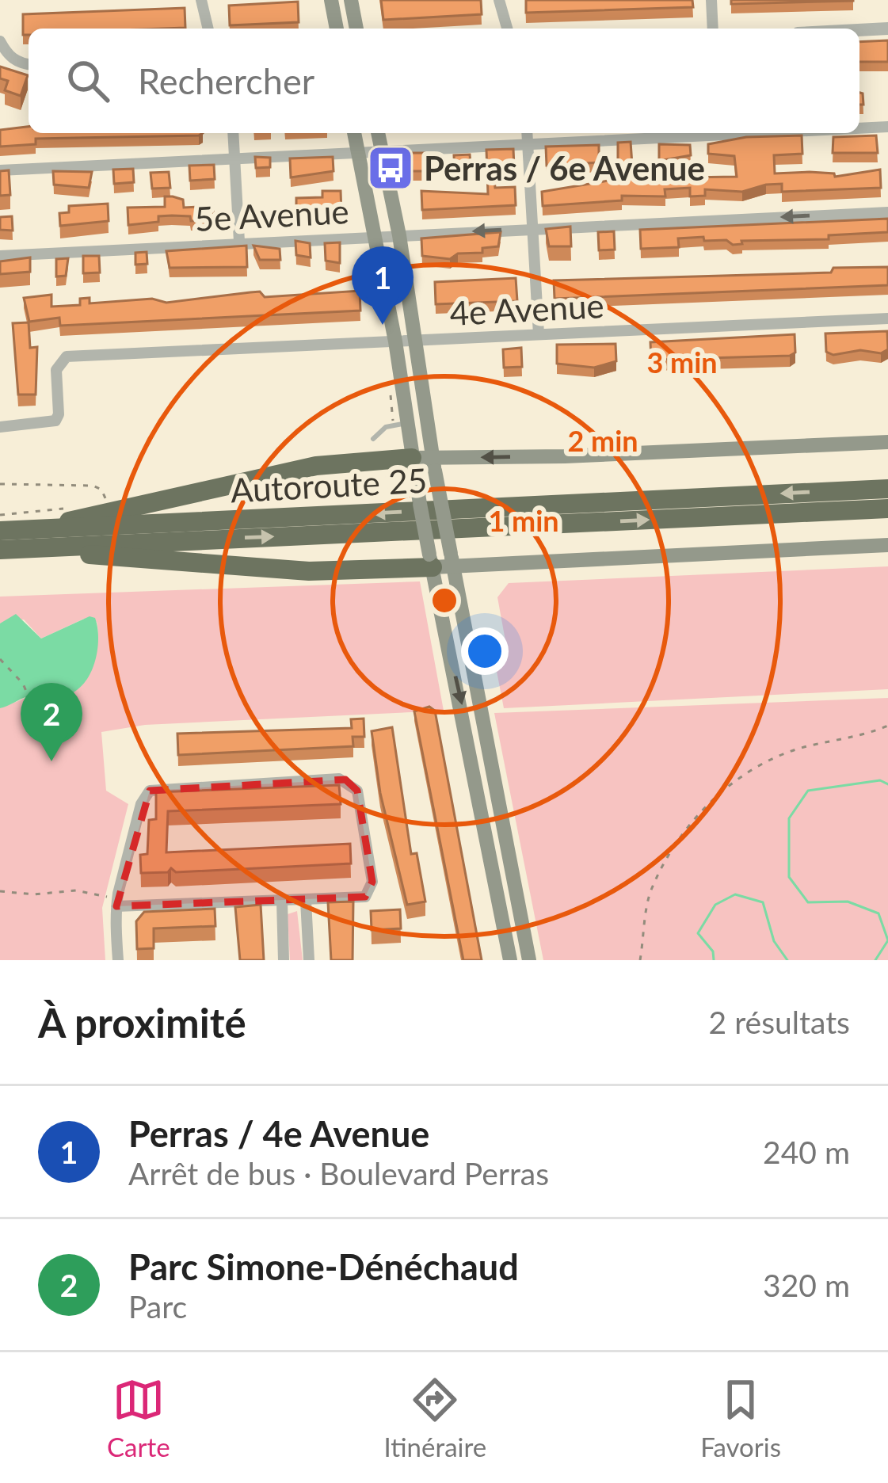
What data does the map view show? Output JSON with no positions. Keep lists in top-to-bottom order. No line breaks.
{"streets":{"highway":["Autoroute 25"],"street":["5e Avenue","4e Avenue"]},"places":{"bus stop":["Perras / 6e Avenue"]},"page":{"search":"Rechercher","pins":["1","2"],"heading":["À proximité","2 résultats"],"list":[{"mark":"1","name":"Perras / 4e Avenue","note":"Arrêt de bus · Boulevard Perras","value":"240 m"},{"mark":"2","name":"Parc Simone-Dénéchaud","note":"Parc","value":"320 m"}],"nav":["Carte","Itinéraire","Favoris"]},"rings":["3 min","2 min","1 min"]}
